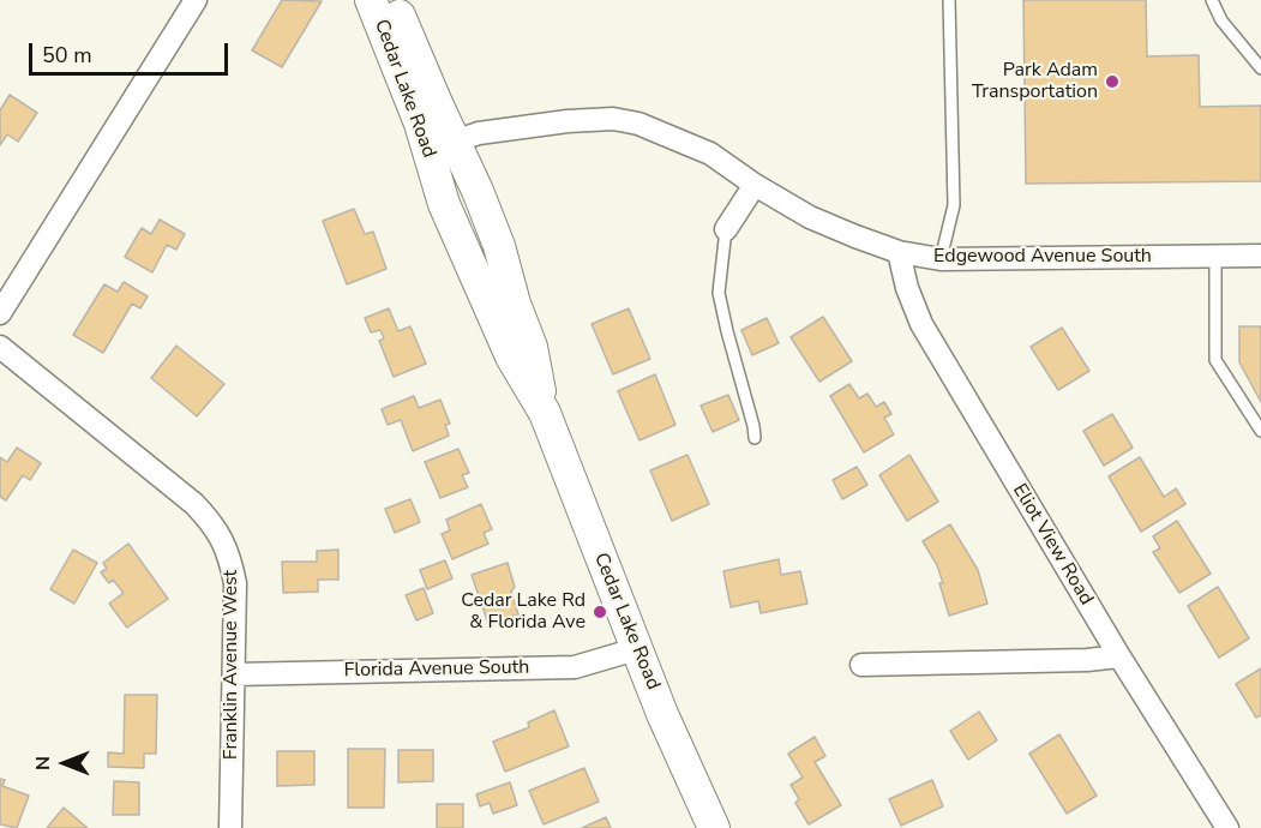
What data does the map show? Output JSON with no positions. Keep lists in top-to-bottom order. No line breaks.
{"streets":{"street":["Cedar Lake Road","Edgewood Avenue South","Eliot View Road","Franklin Avenue West","Florida Avenue South"]},"crossings":[["Cedar Lake Road","Edgewood Avenue South"],["Cedar Lake Road","Florida Avenue South"],["Edgewood Avenue South","Eliot View Road"],["Franklin Avenue West","Florida Avenue South"]],"places":["Park Adam Transportation","Cedar Lake Rd & Florida Ave"],"scale_bar":"50 m","north":"left"}
